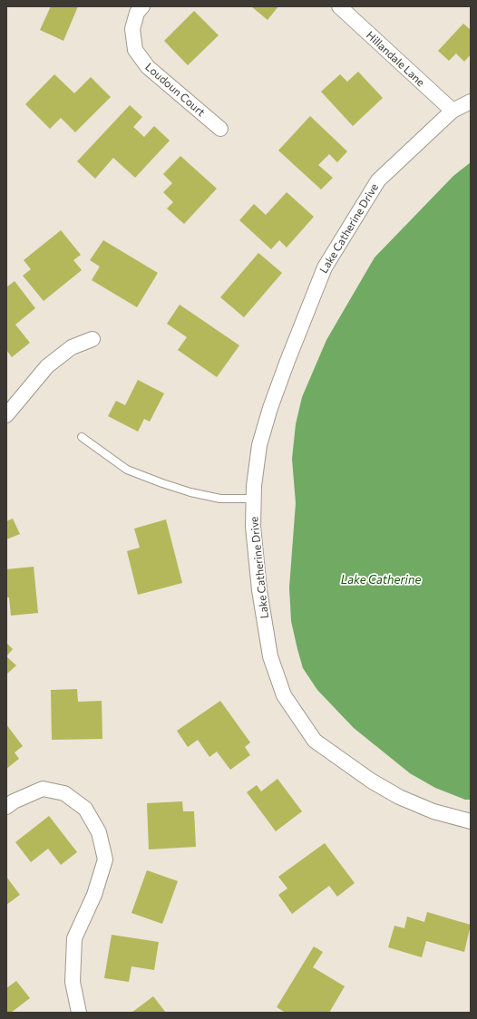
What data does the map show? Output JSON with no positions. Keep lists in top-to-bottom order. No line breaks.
{"streets":{"street":["Hillandale Lane","Loudoun Court","Lake Catherine Drive"]},"crossings":[["Hillandale Lane","Lake Catherine Drive"]],"water":["Lake Catherine"]}
